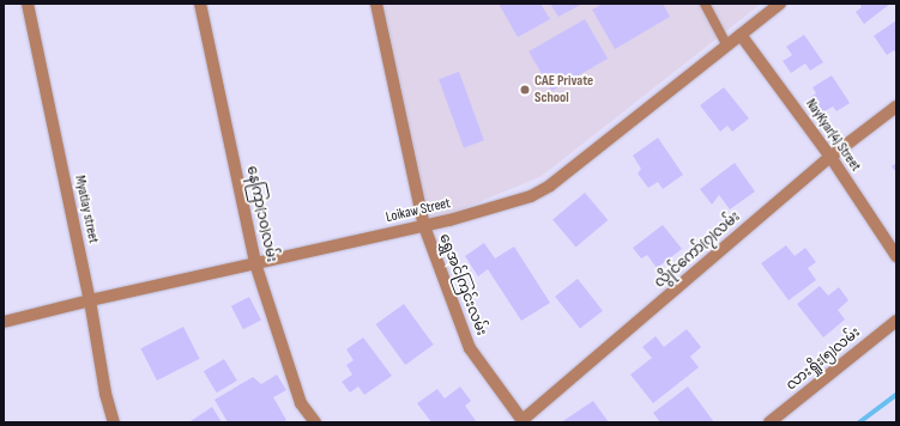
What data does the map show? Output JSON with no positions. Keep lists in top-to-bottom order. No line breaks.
{"streets":{"street":["NayKyar(4) Street","Myatlay street","Loikaw Street","နေကြာ(၁၀)လမ်း","လွိုင်ကော်(၇)လမ်း","ရွှေအင်ကြင်းလမ်း","လားရှိုး(၅)လမ်း"]},"crossings":[["NayKyar(4) Street","Loikaw Street"],["NayKyar(4) Street","လွိုင်ကော်(၇)လမ်း"],["Myatlay street","Loikaw Street"],["Loikaw Street","နေကြာ(၁၀)လမ်း"],["Loikaw Street","ရွှေအင်ကြင်းလမ်း"],["လွိုင်ကော်(၇)လမ်း","ရွှေအင်ကြင်းလမ်း"]],"places":["CAE Private School"]}
